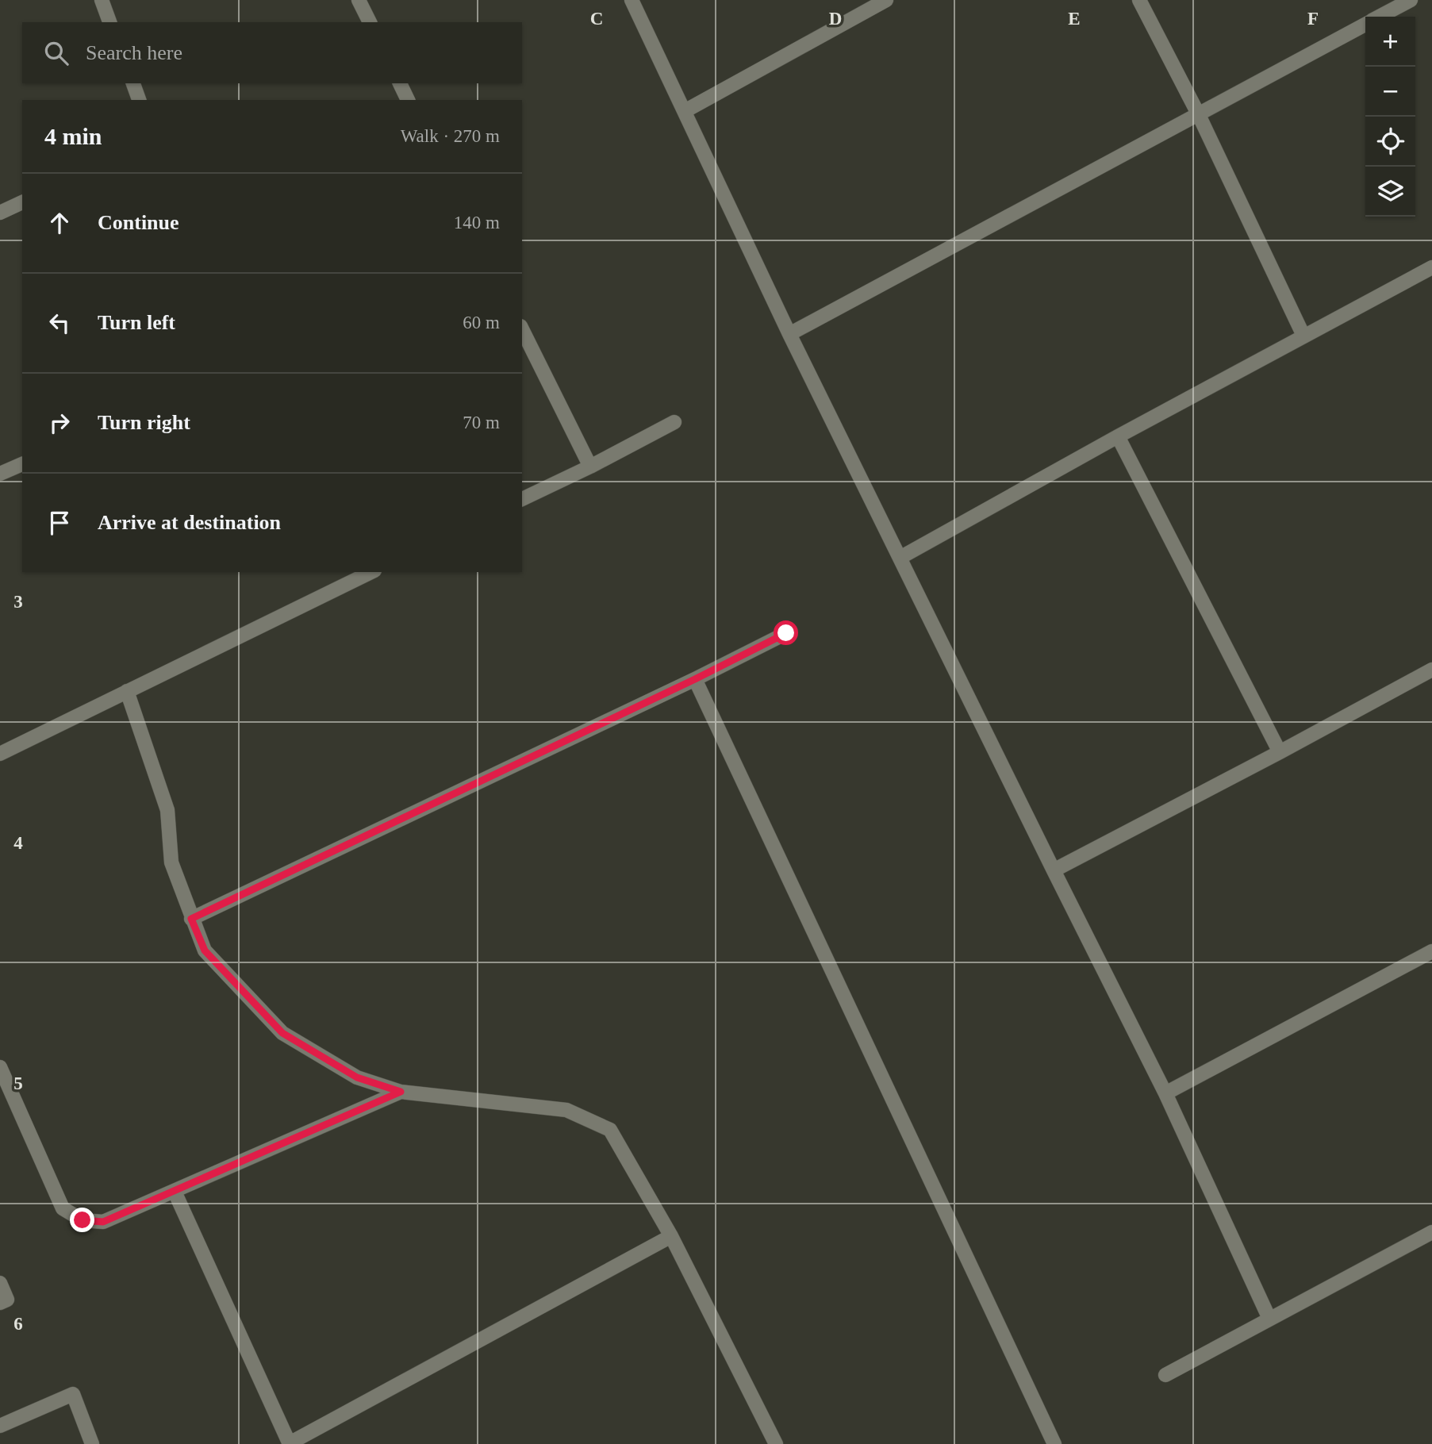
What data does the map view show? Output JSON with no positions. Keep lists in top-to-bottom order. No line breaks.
{"page":{"map_buttons":["+","−"],"search":"Search here","heading":["4 min","Walk · 270 m"],"list":[["Continue","140 m"],["Turn left","60 m"],["Turn right","70 m"],"Arrive at destination"]},"grid":{"columns":["C","D","E","F"],"rows":["3","4","5","6"]}}
